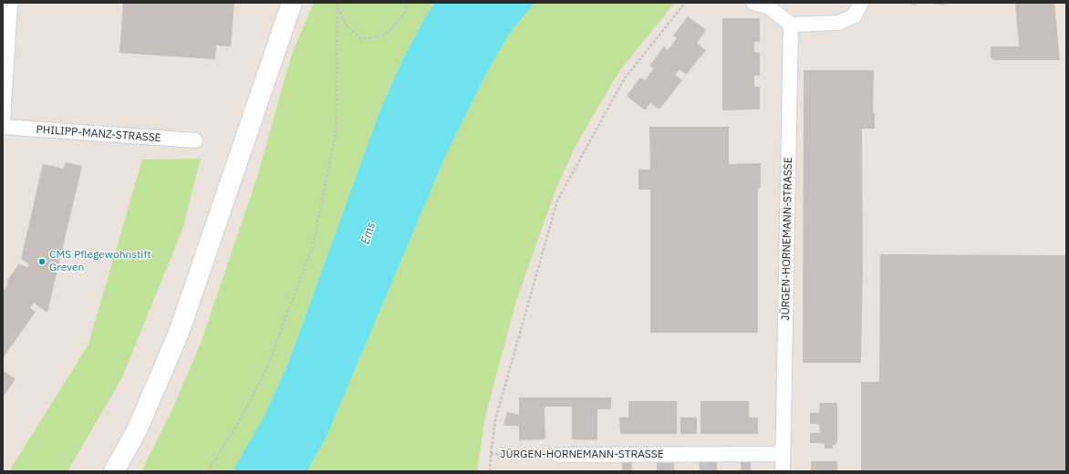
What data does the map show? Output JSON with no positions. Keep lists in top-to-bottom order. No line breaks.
{"streets":{"street":["PHILIPP-MANZ-STRASSE","JÜRGEN-HORNEMANN-STRASSE"]},"water":["Ems"],"places":["CMS Pflegewohnstift Greven"]}
